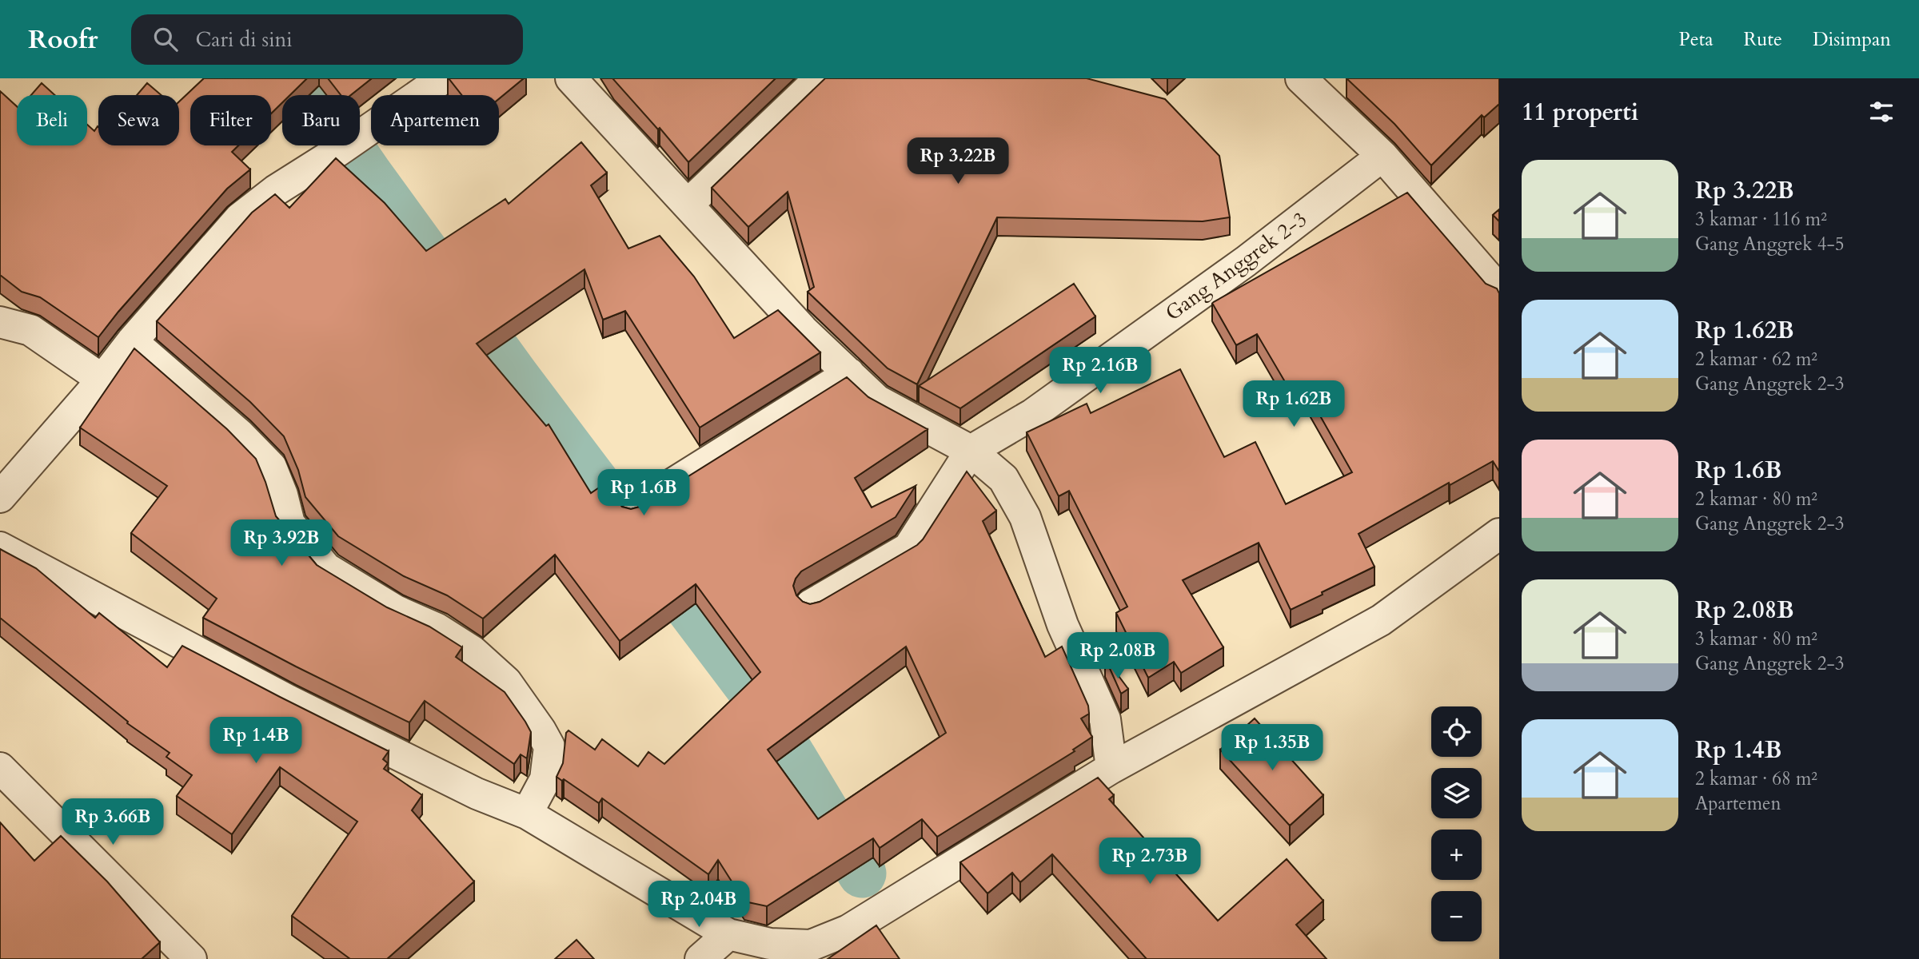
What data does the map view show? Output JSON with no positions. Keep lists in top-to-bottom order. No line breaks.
{"streets":{"street":["Gang Anggrek 2-3"]},"page":{"header":"Roofr","search":"Cari di sini","nav":["Peta","Rute","Disimpan"],"heading":"11 properti","chip":["Beli","Sewa","Filter","Baru","Apartemen"],"price":["Rp 3.22B","Rp 2.16B","Rp 1.62B","Rp 1.6B","Rp 3.92B","Rp 2.08B","Rp 1.4B","Rp 1.35B","Rp 3.66B","Rp 2.73B","Rp 2.04B"],"list":[{"name":"Rp 3.22B","note":"3 kamar · 116 m² · Gang Anggrek 4-5"},{"name":"Rp 1.62B","note":"2 kamar · 62 m² · Gang Anggrek 2-3"},{"name":"Rp 1.6B","note":"2 kamar · 80 m² · Gang Anggrek 2-3"},{"name":"Rp 2.08B","note":"3 kamar · 80 m² · Gang Anggrek 2-3"},{"name":"Rp 1.4B","note":"2 kamar · 68 m² · Apartemen"}],"map_buttons":["+","−"]}}
